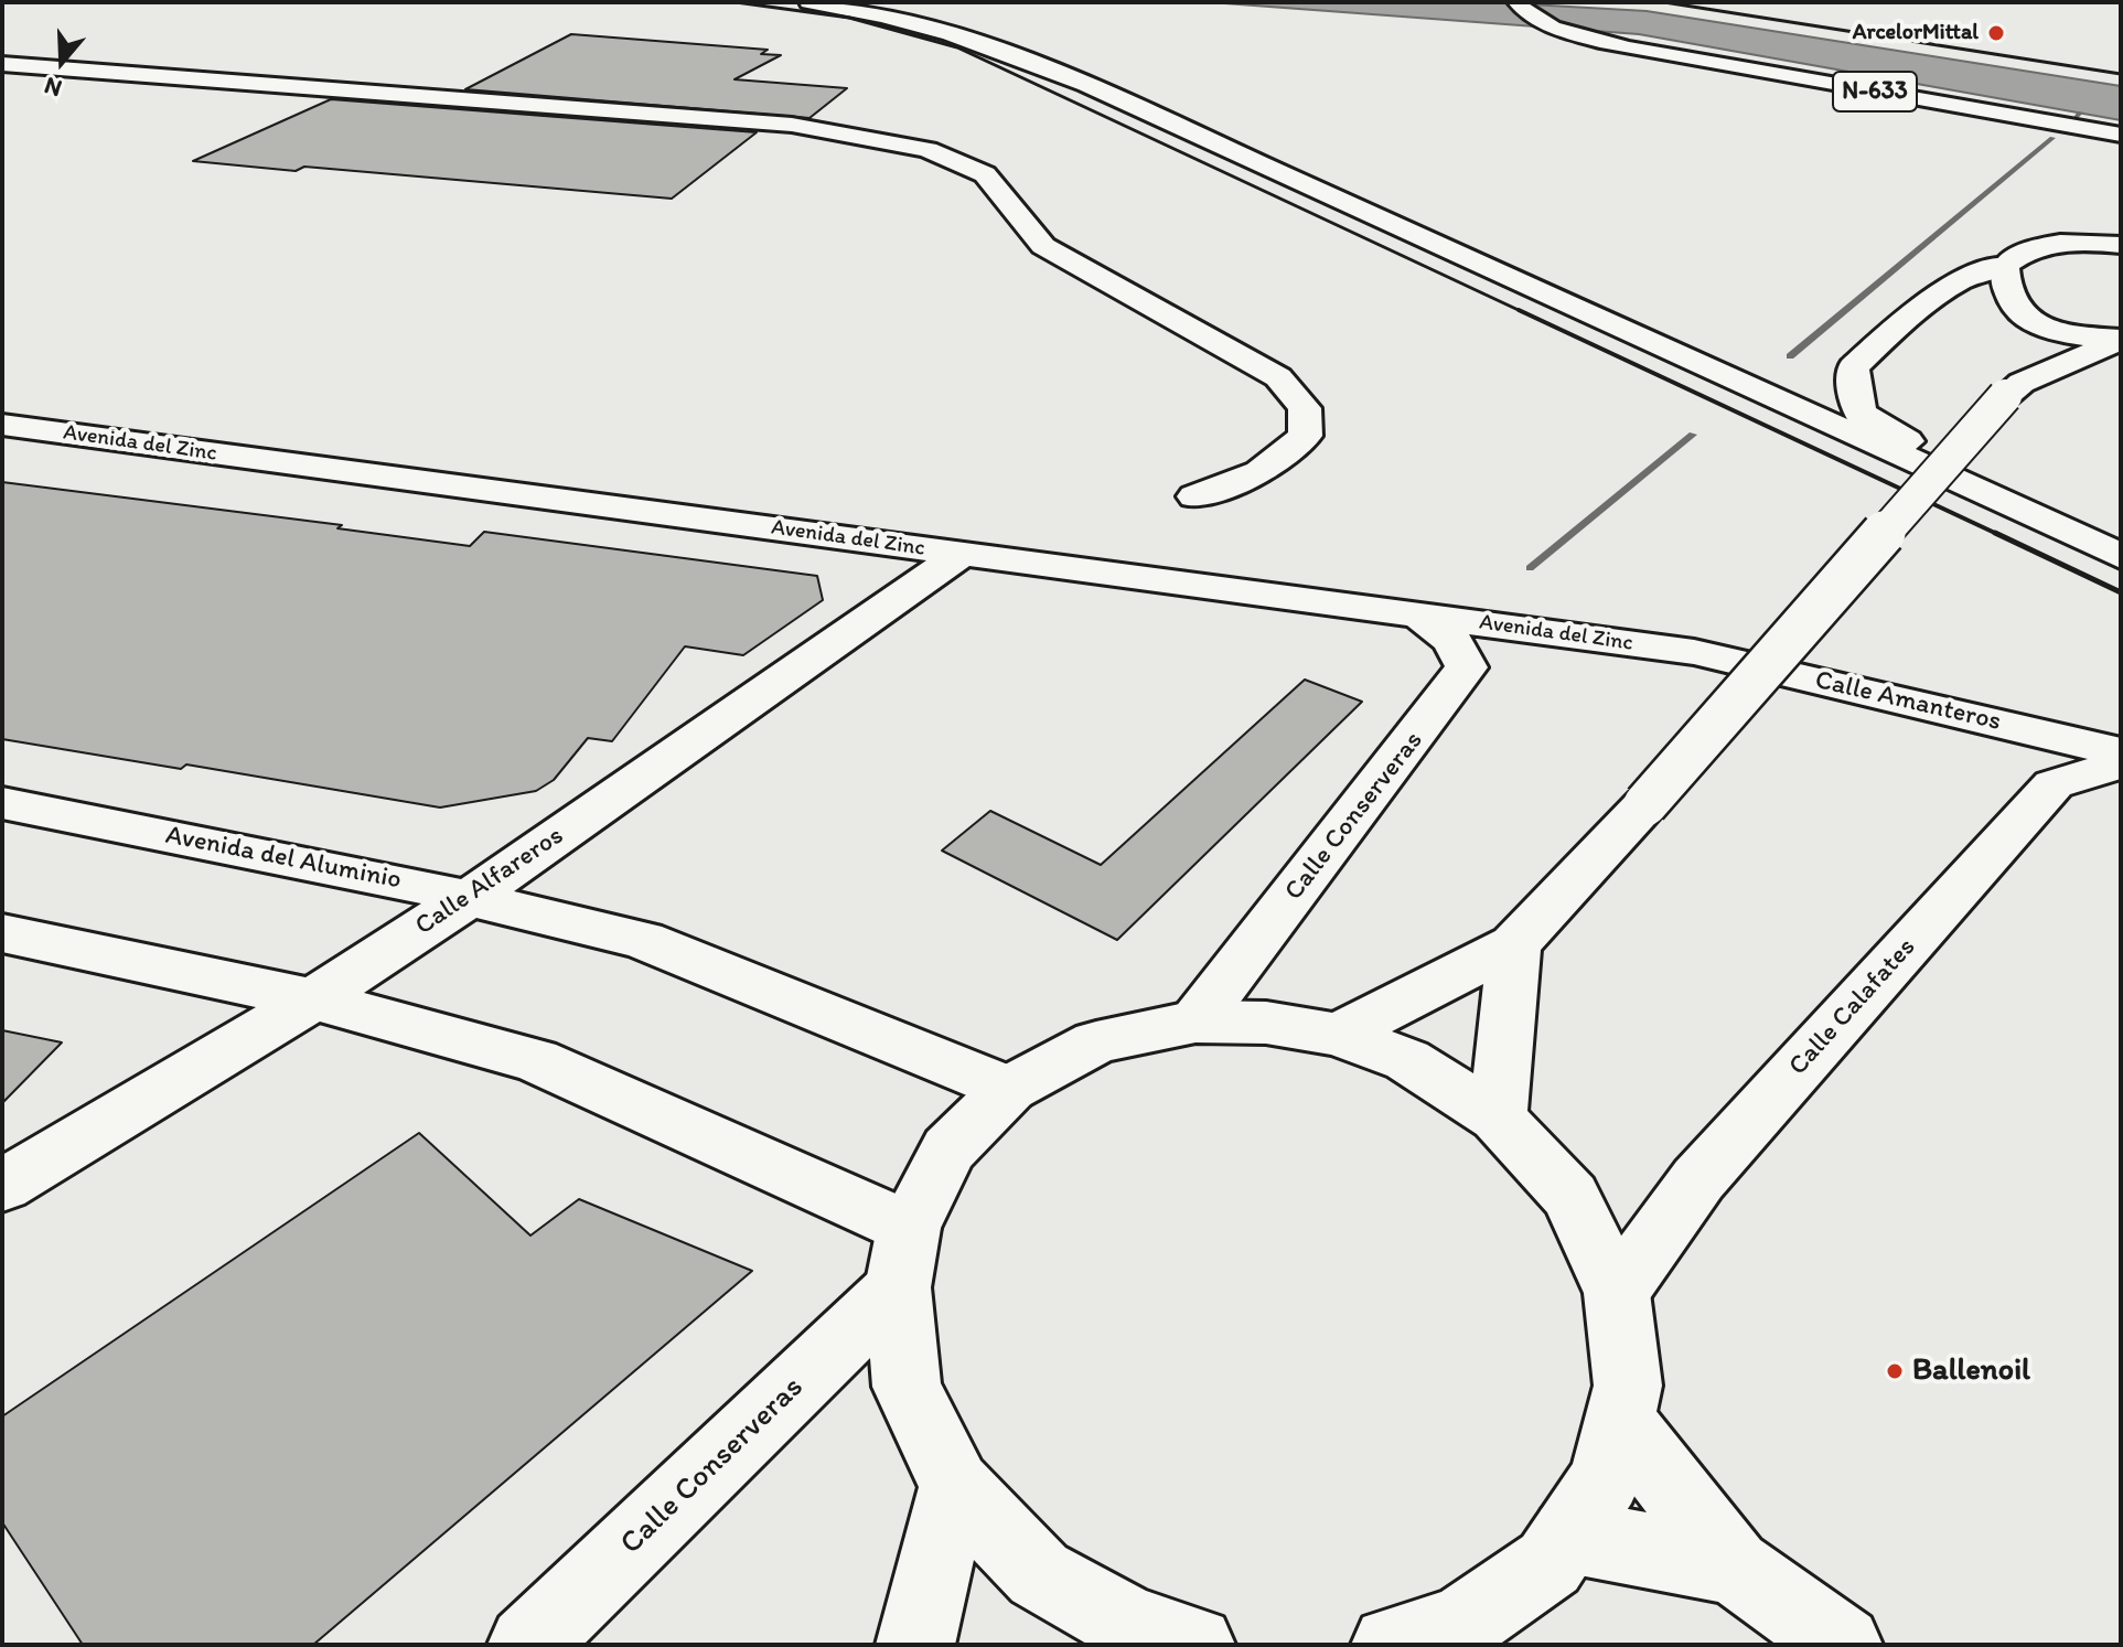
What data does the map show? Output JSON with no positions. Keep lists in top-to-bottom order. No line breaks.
{"streets":{"main road":["N-633","Avenida del Zinc","Calle Amanteros","Calle Conserveras","Avenida del Aluminio","Calle Alfareros","Calle Calafates"]},"crossings":[["Avenida del Zinc","Calle Amanteros"],["Avenida del Zinc","Calle Conserveras"],["Avenida del Zinc","Calle Alfareros"],["Avenida del Aluminio","Calle Alfareros"]],"places":["ArcelorMittal","Ballenoil"],"north":"bottom"}
